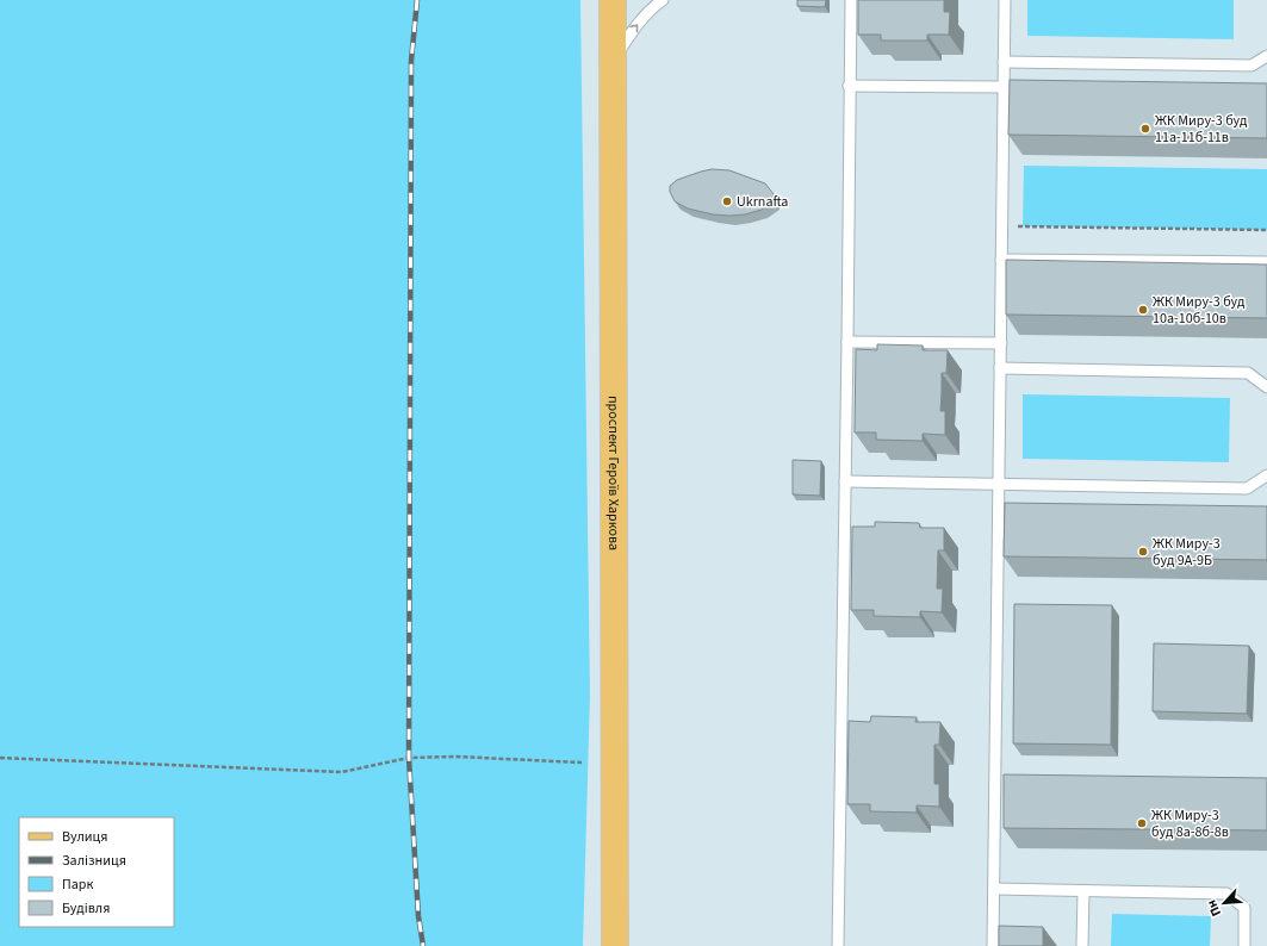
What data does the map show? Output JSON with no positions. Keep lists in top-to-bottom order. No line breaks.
{"streets":{"main road":["проспект Героїв Харкова"]},"places":["ЖК Миру-3 буд 11а-11б-11в","Ukrnafta","ЖК Миру-3 буд 10а-10б-10в","ЖК Миру-3 буд 9А-9Б","ЖК Миру-3 буд 8а-8б-8в"],"legend":["Вулиця","Залізниця","Парк","Будівля"],"north":"bottom left"}
